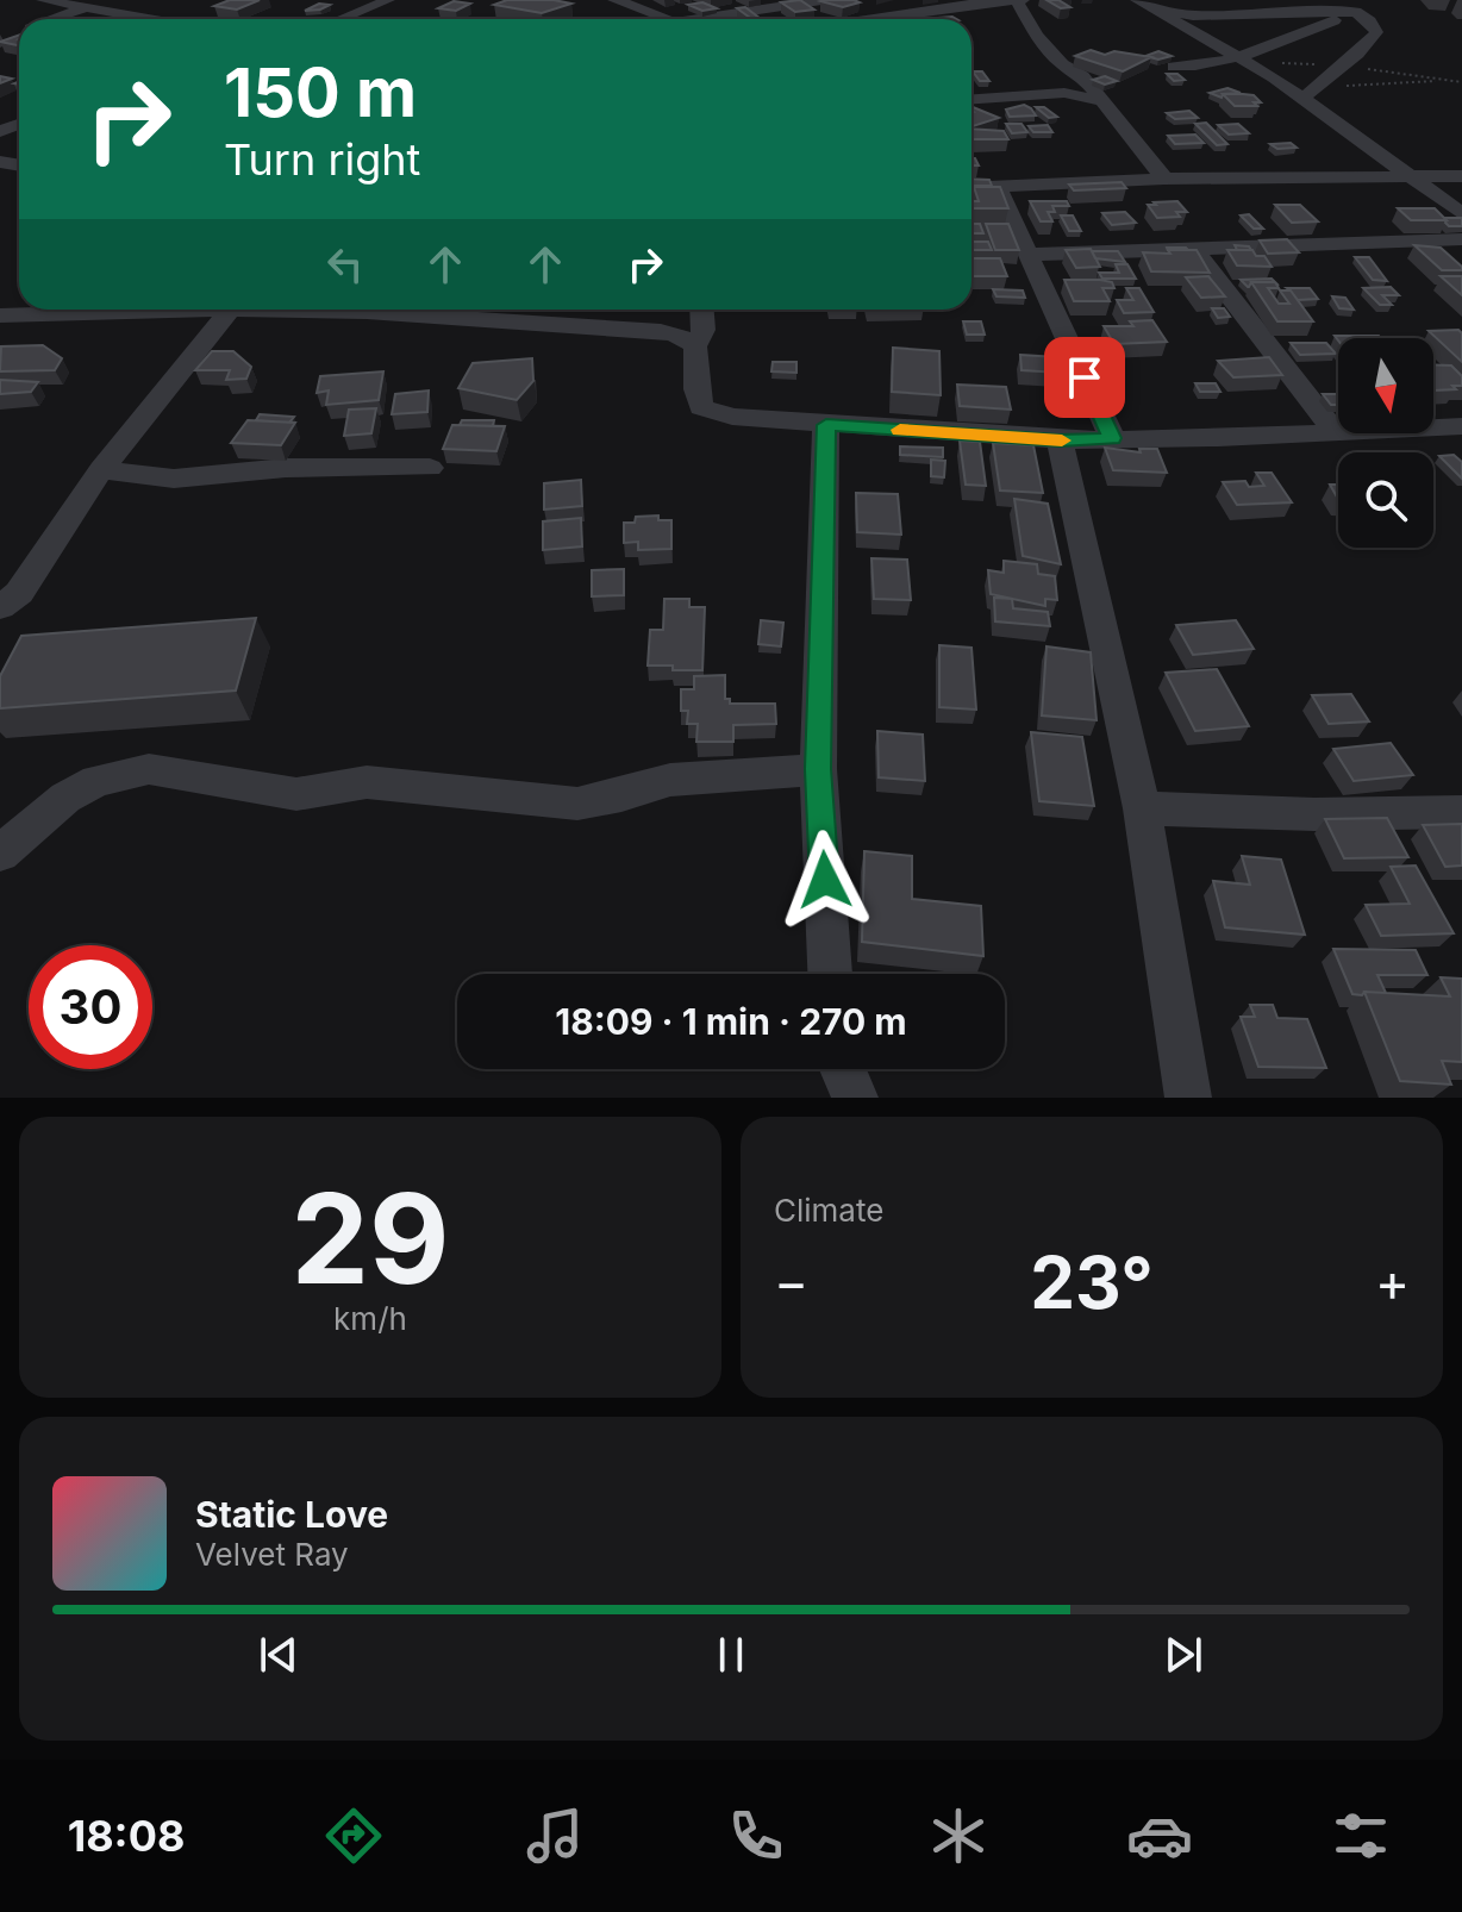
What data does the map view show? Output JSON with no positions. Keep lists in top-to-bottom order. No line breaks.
{"north":"bottom","page":{"turn":["150 m","Turn right"],"limit":"30","trip":"18:09 · 1 min · 270 m","tile":[["29","km/h"],"Climate"],"heat":["−","23°","+"],"song":["Static Love","Velvet Ray"],"tabs":"18:08"}}
